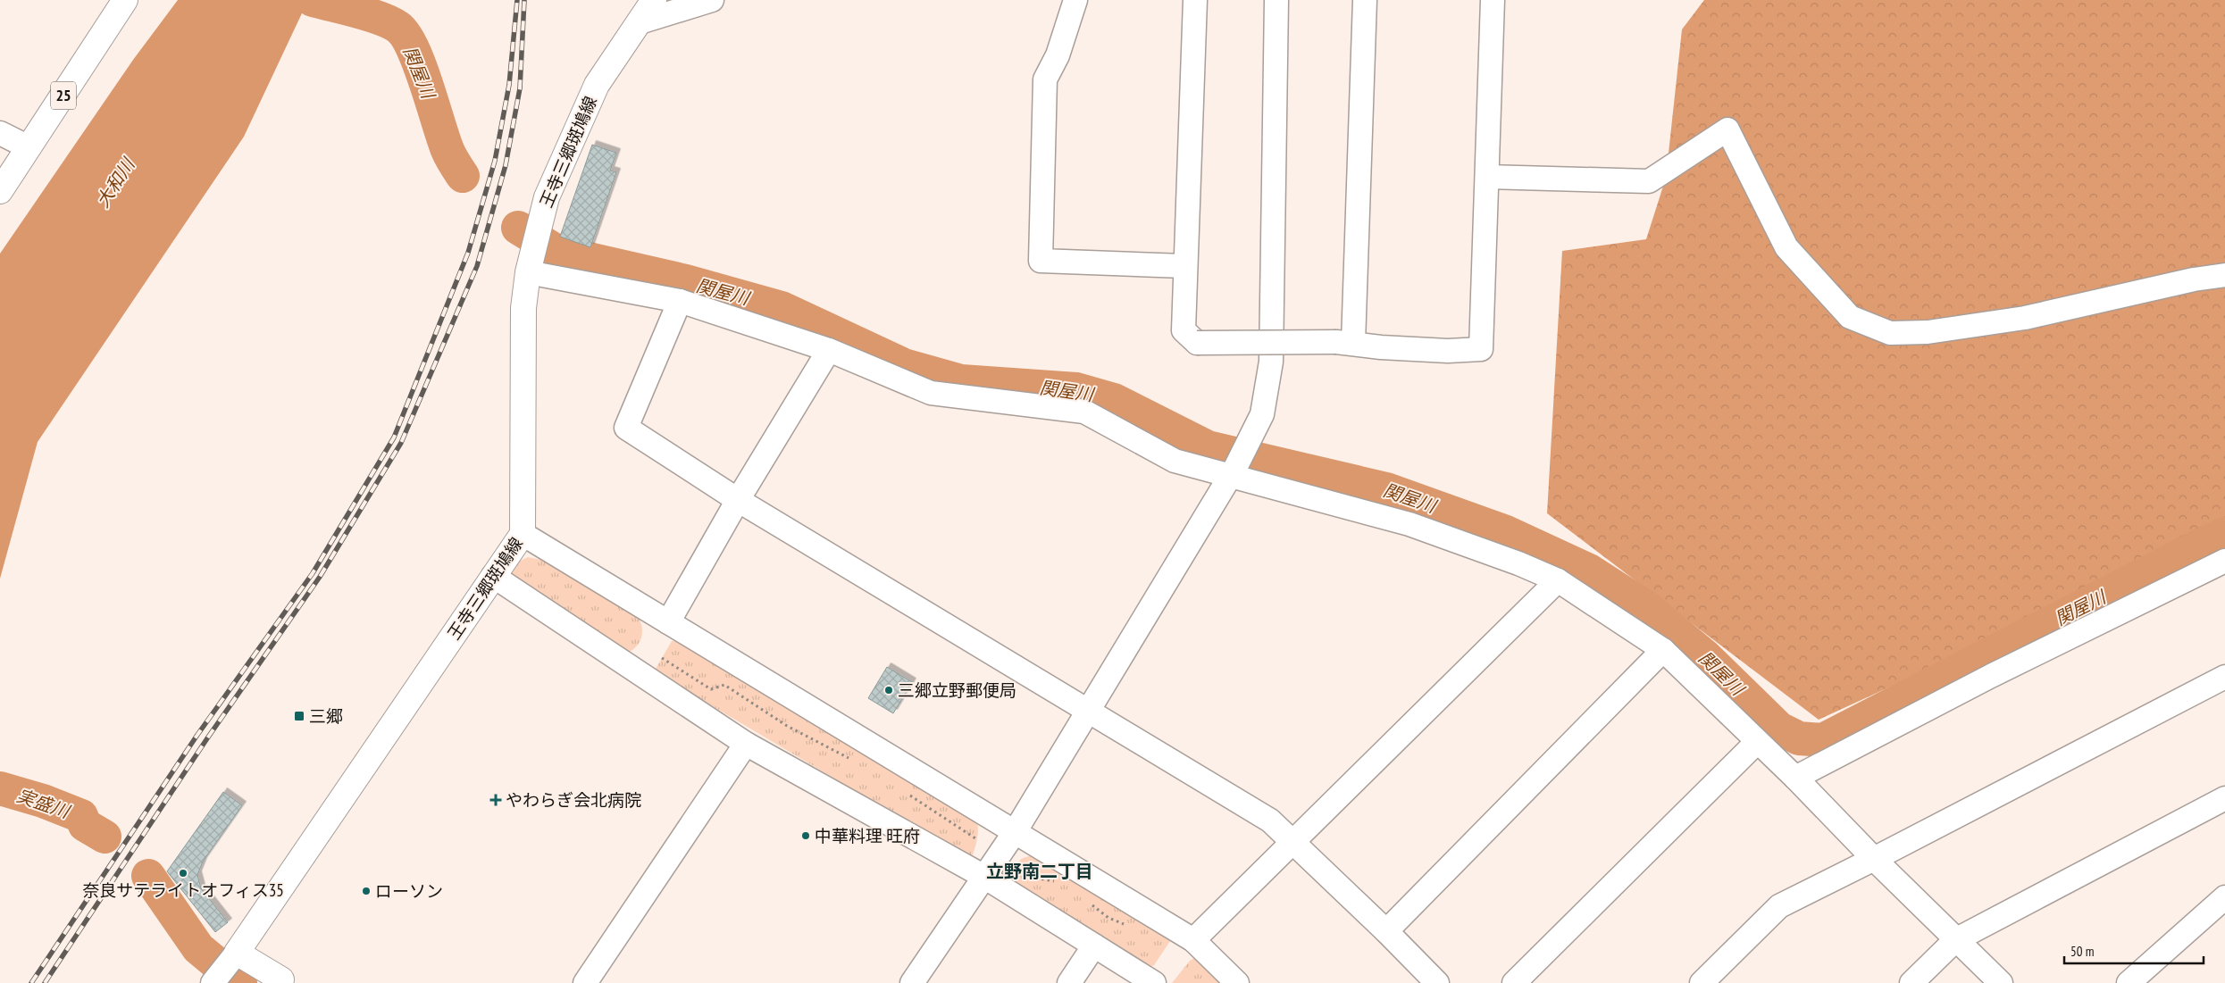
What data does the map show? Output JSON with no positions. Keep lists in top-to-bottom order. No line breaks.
{"streets":{"main road":["25","王寺三郷斑鳩線"]},"districts":["立野南二丁目"],"water":["関屋川","大和川","実盛川"],"places":{"other":["三郷立野郵便局","中華料理 旺府","奈良サテライトオフィス35","ローソン"],"transit":["三郷"],"health":["やわらぎ会北病院"]},"scale_bar":"50 m"}
